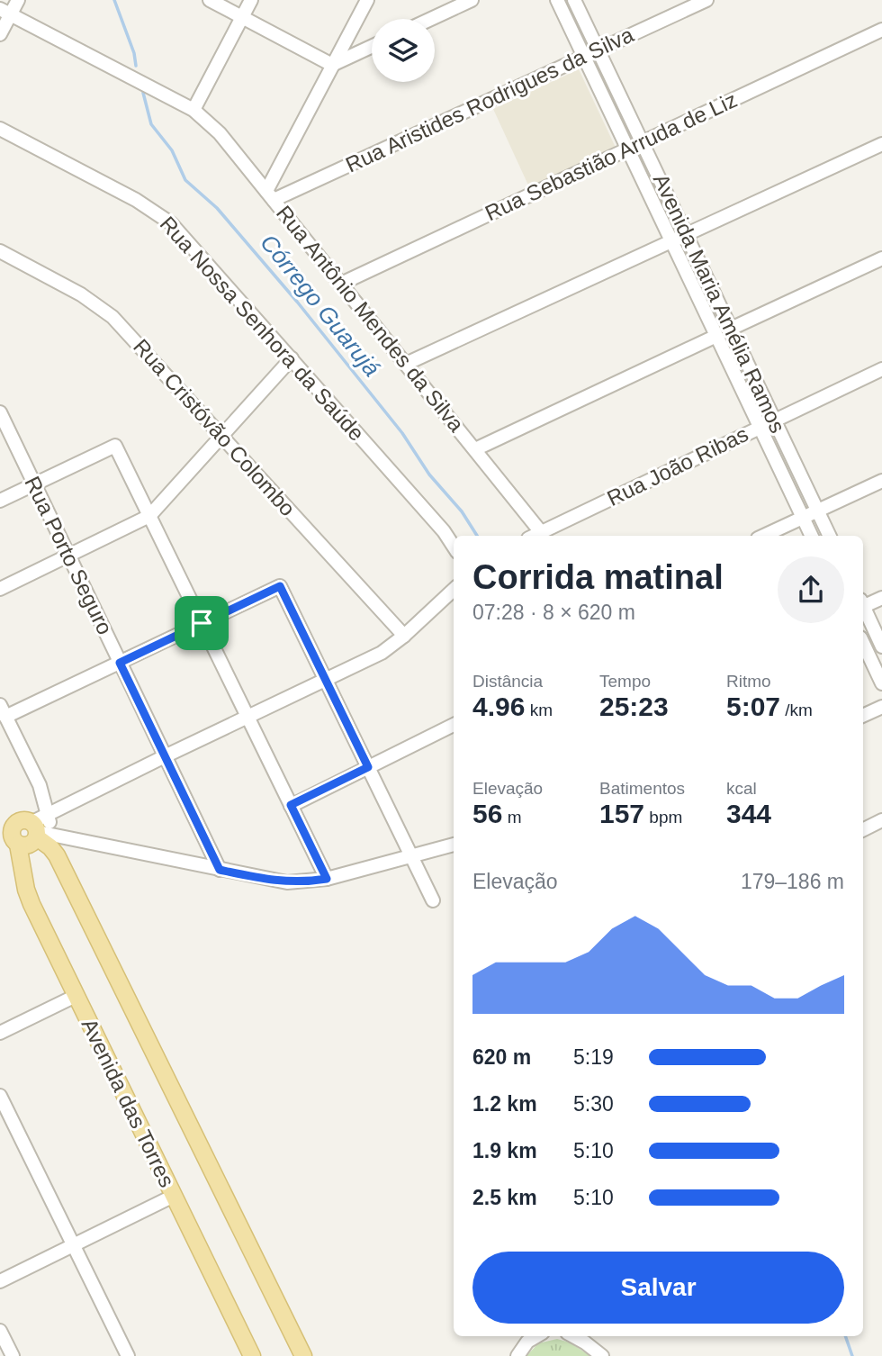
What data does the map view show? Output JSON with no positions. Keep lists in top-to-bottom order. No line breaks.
{"streets":{"main road":["Avenida das Torres"],"street":["Rua Aristides Rodrigues da Silva","Rua Sebastião Arruda de Liz","Avenida Maria Amélia Ramos","Rua Antônio Mendes da Silva","Rua Nossa Senhora da Saúde","Rua Cristóvão Colombo","Rua João Ribas","Rua Porto Seguro"]},"crossings":[["Rua Aristides Rodrigues da Silva","Avenida Maria Amélia Ramos"],["Rua Aristides Rodrigues da Silva","Rua Antônio Mendes da Silva"],["Rua Sebastião Arruda de Liz","Avenida Maria Amélia Ramos"],["Rua Sebastião Arruda de Liz","Rua Antônio Mendes da Silva"],["Avenida Maria Amélia Ramos","Rua João Ribas"],["Rua Antônio Mendes da Silva","Rua João Ribas"]],"water":["Córrego Guarujá"],"page":{"heading":["Corrida matinal","07:28 · 8 × 620 m"],"stats":[["Distância","4.96 km"],["Tempo","25:23"],["Ritmo","5:07 /km"],["Elevação","56 m"],["Batimentos","157 bpm"],["kcal","344"]],"chart":["Elevação","179–186 m"],"list":[{"name":"620 m","note":"5:19"},{"name":"1.2 km","note":"5:30"},{"name":"1.9 km","note":"5:10"},{"name":"2.5 km","note":"5:10"}],"buttons":"Salvar"}}
